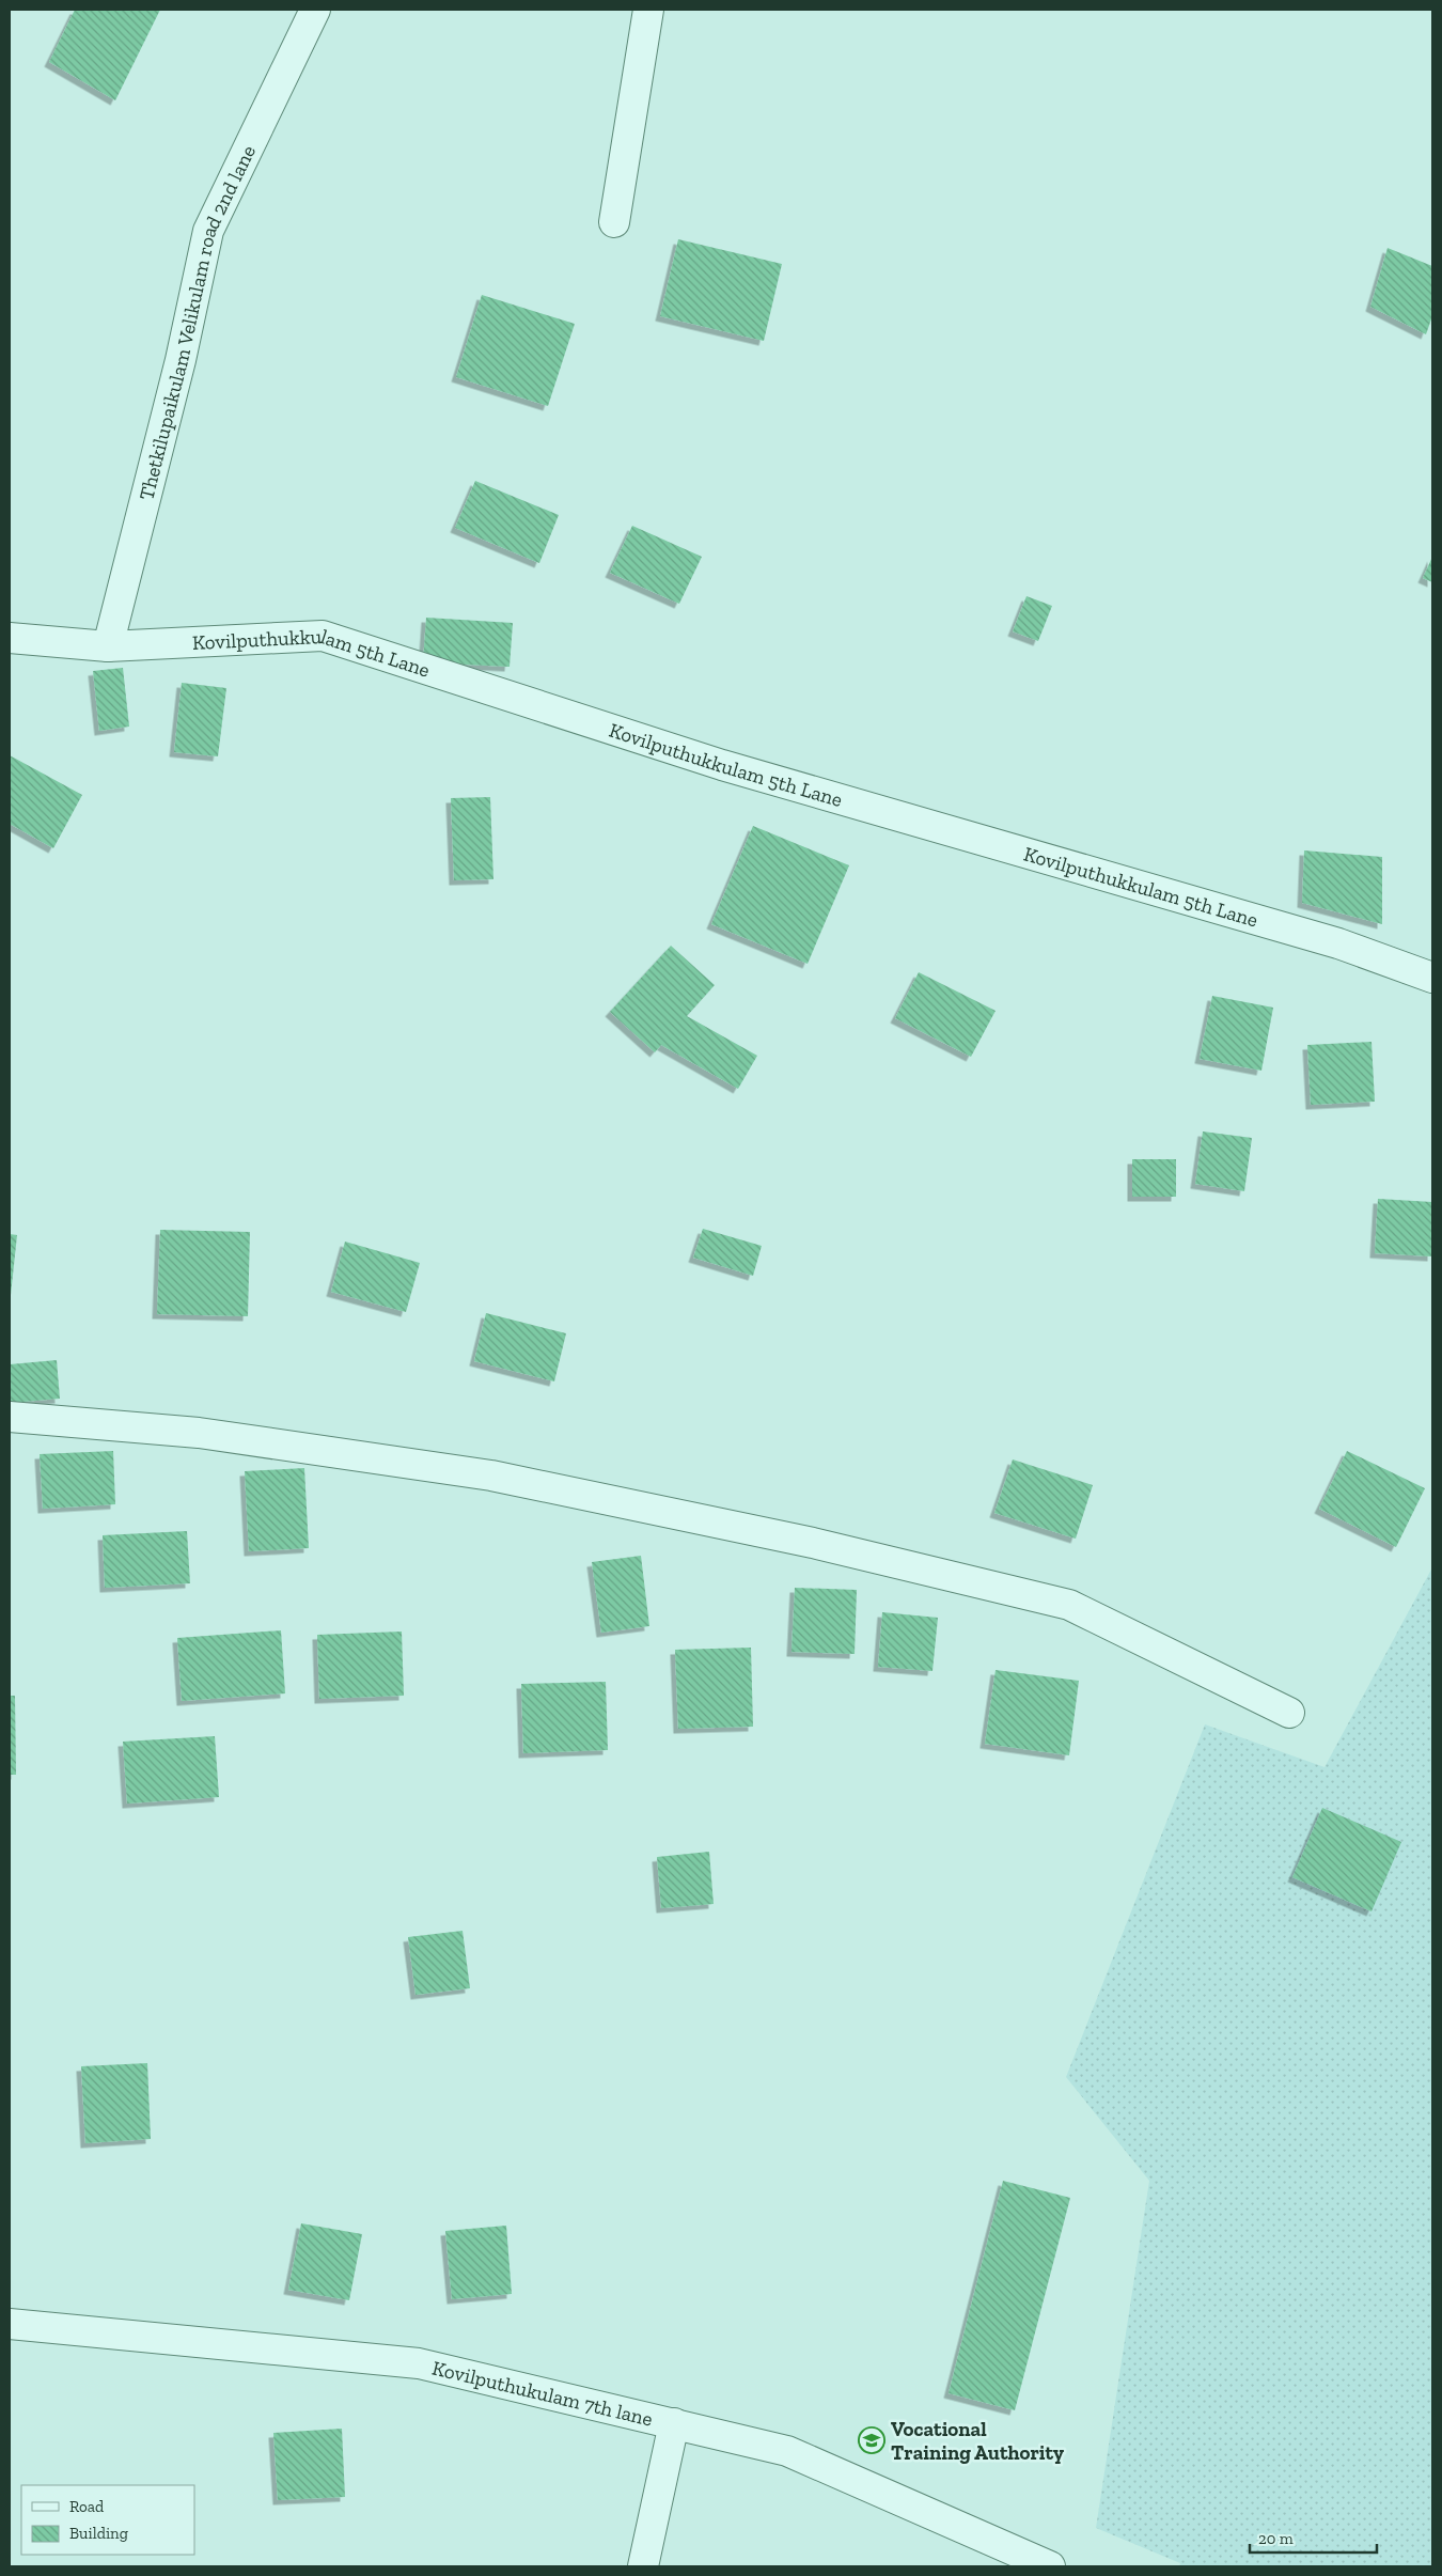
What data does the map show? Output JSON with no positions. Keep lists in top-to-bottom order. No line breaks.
{"streets":{"street":["Thetkilupaikulam Velikulam road 2nd lane","Kovilputhukkulam 5th Lane","Kovilputhukulam 7th lane"]},"crossings":[["Thetkilupaikulam Velikulam road 2nd lane","Kovilputhukkulam 5th Lane"]],"places":{"school or university":["Vocational Training Authority"]},"legend":["Road","Building"],"scale_bar":"20 m"}
